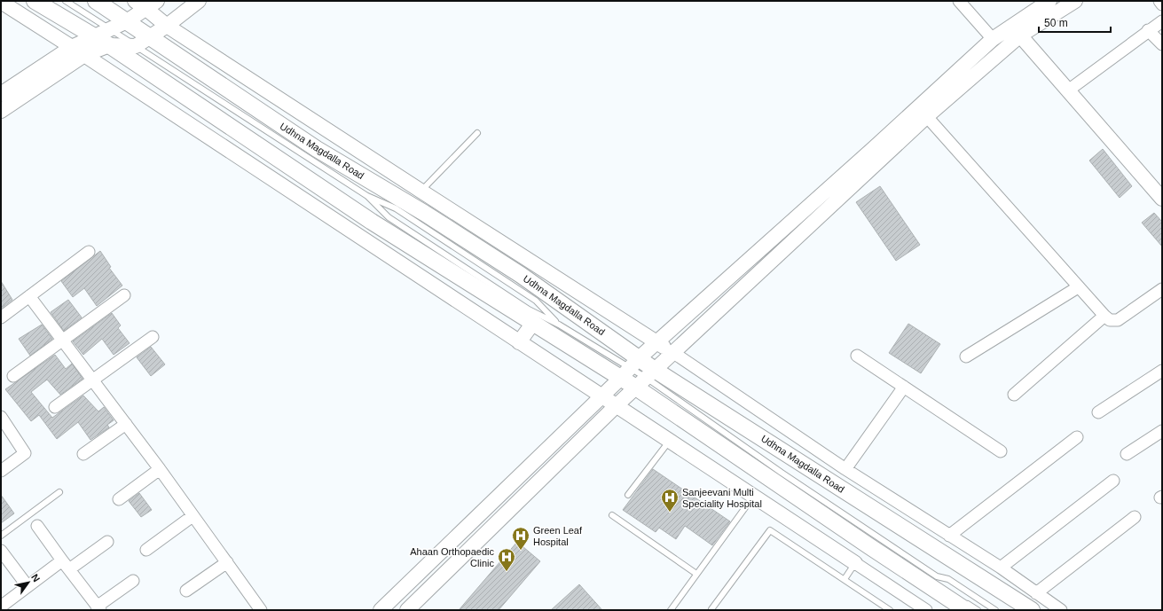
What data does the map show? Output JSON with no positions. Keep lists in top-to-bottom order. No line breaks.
{"streets":{"main road":["Udhna Magdalla Road"]},"places":{"hospital":["Sanjeevani Multi Speciality Hospital","Green Leaf Hospital","Ahaan Orthopaedic Clinic"]},"scale_bar":"50 m","north":"top right"}
